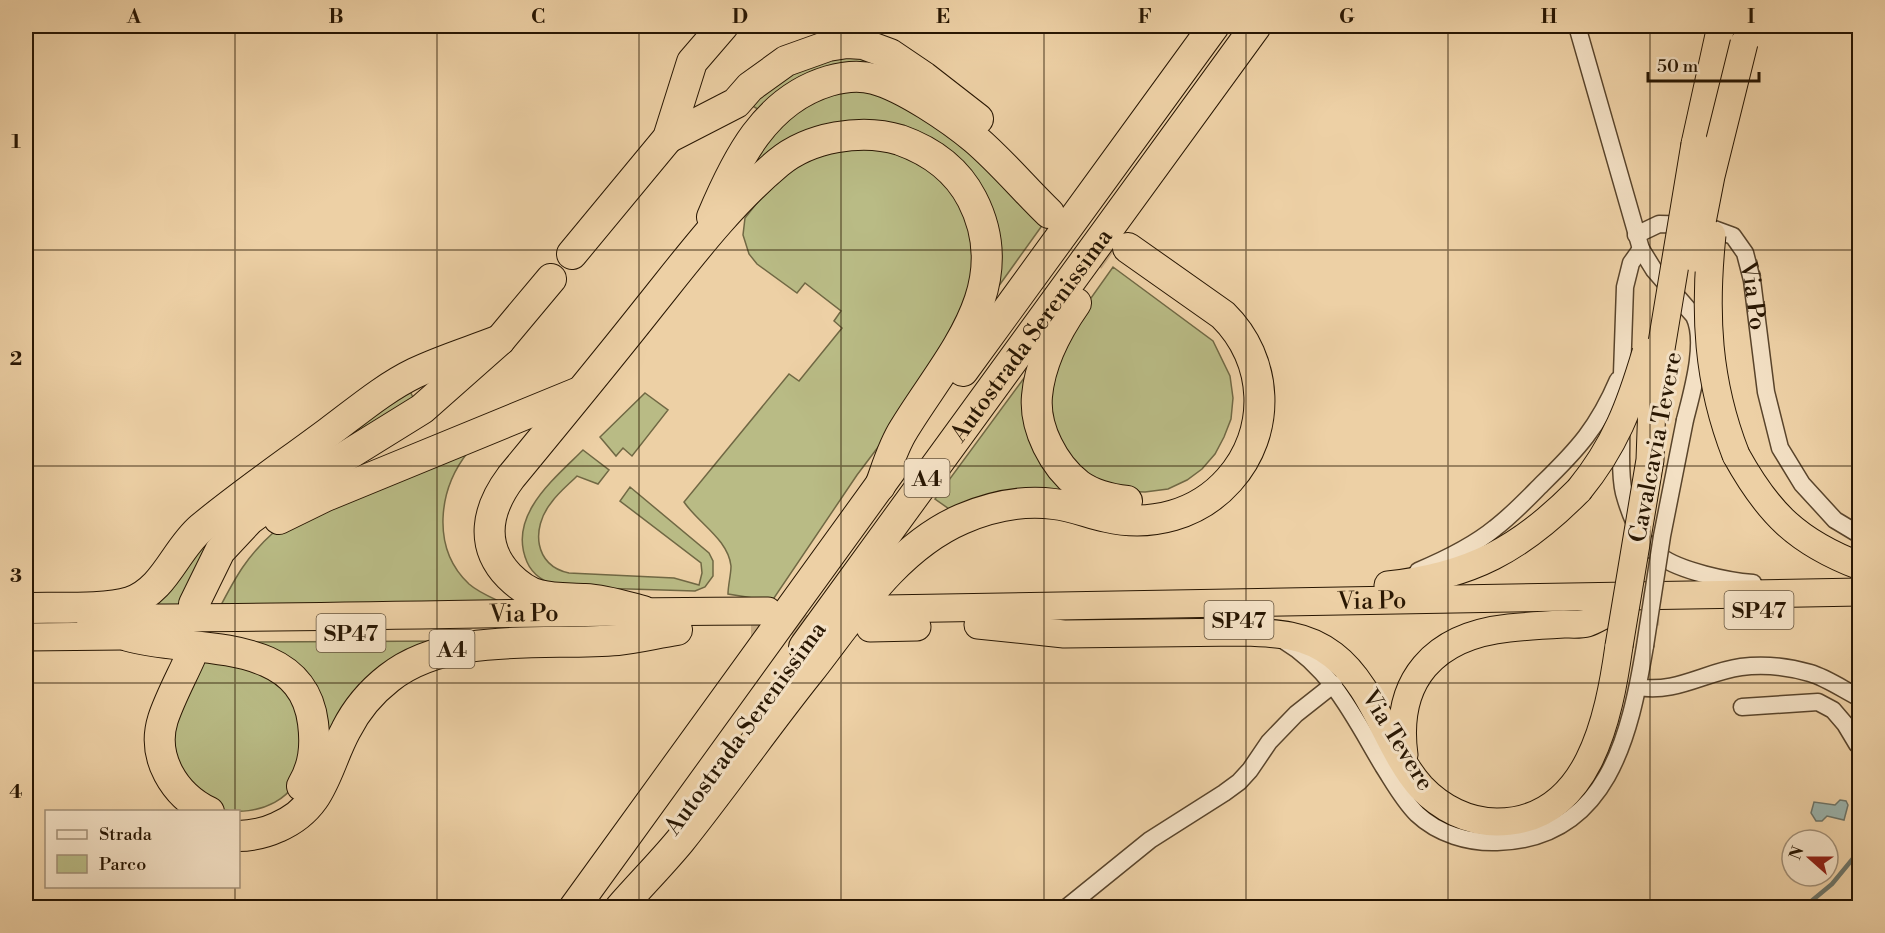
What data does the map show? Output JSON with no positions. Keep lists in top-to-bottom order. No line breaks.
{"streets":{"highway":["Via Po","Autostrada Serenissima","A4","SP47"],"street":["Cavalcavia Tevere","Via Tevere"]},"crossings":[["Via Po","Cavalcavia Tevere"],["Via Po","A4"],["Autostrada Serenissima","A4"],["Cavalcavia Tevere","Via Tevere"]],"legend":["Strada","Parco"],"scale_bar":"50 m","north":"left","grid":{"columns":["A","B","C","D","E","F","G","H","I"],"rows":["1","2","3","4"]}}
